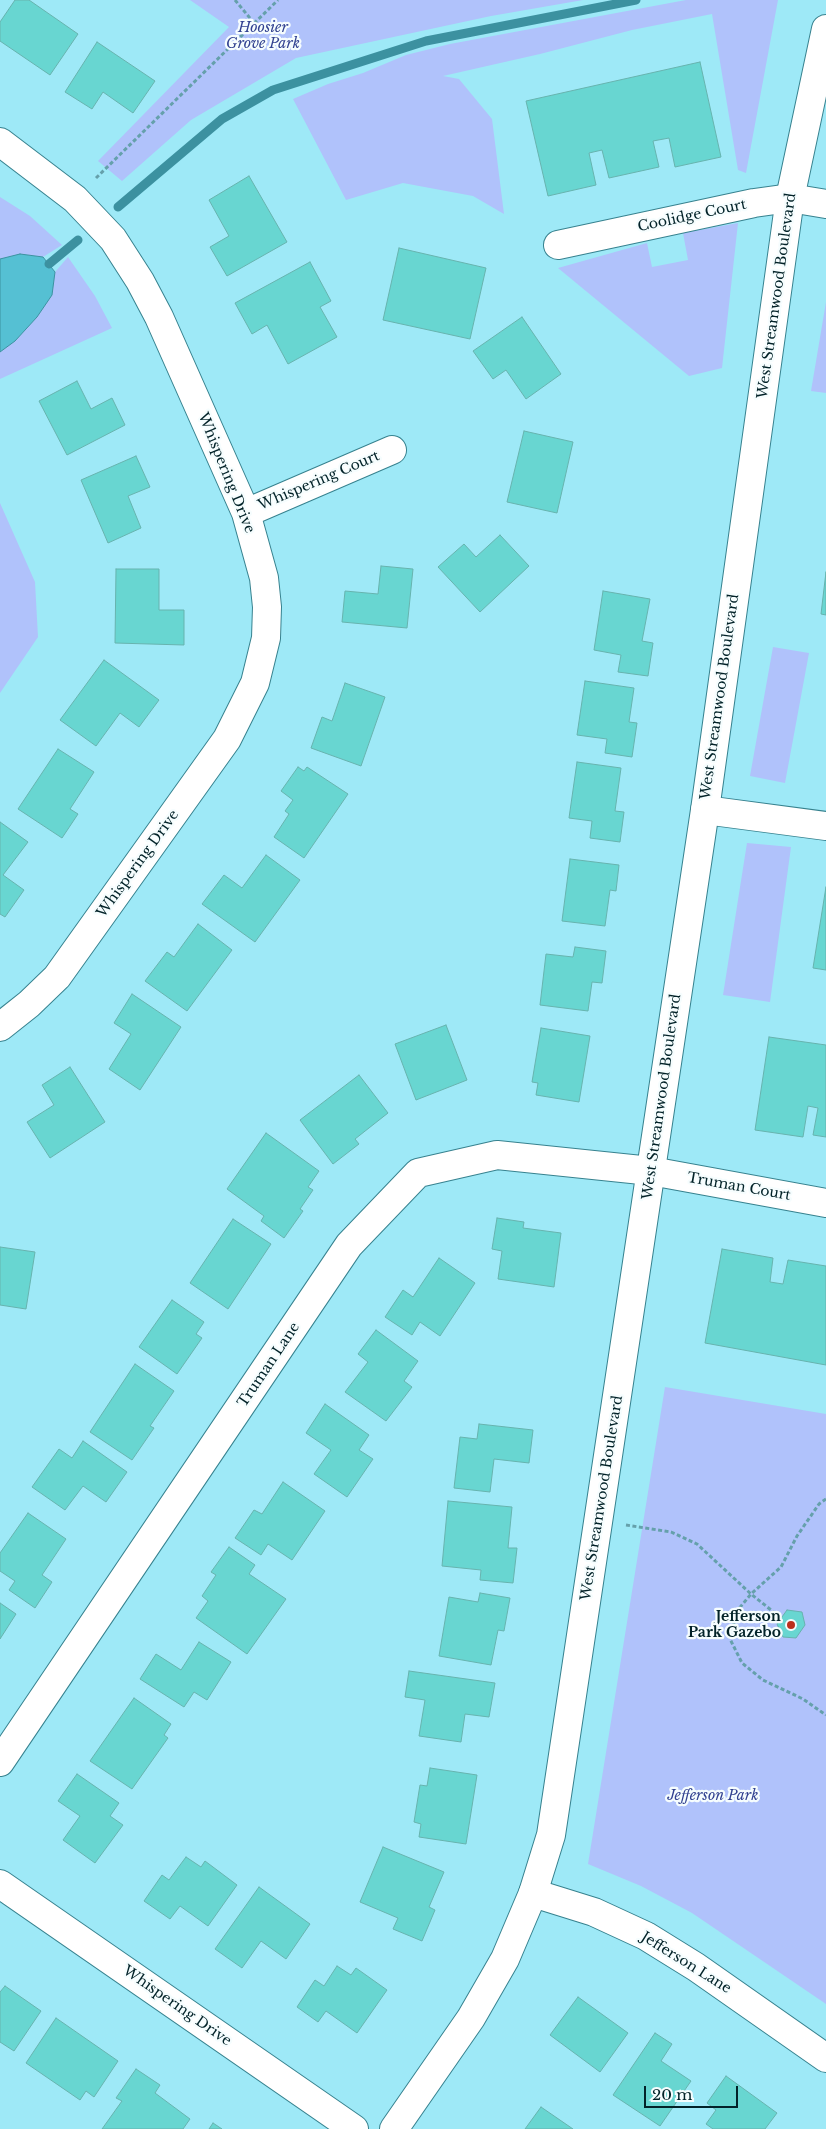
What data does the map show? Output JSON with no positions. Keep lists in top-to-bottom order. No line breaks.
{"streets":{"street":["Coolidge Court","West Streamwood Boulevard","Whispering Drive","Whispering Court","Truman Court","Truman Lane","Jefferson Lane"]},"crossings":[["Coolidge Court","West Streamwood Boulevard"],["West Streamwood Boulevard","Truman Court"],["West Streamwood Boulevard","Truman Lane"],["West Streamwood Boulevard","Jefferson Lane"],["Whispering Drive","Whispering Court"],["Truman Court","Truman Lane"]],"parks":["Hoosier Grove Park","Jefferson Park"],"places":["Jefferson Park Gazebo"],"scale_bar":"20 m"}
